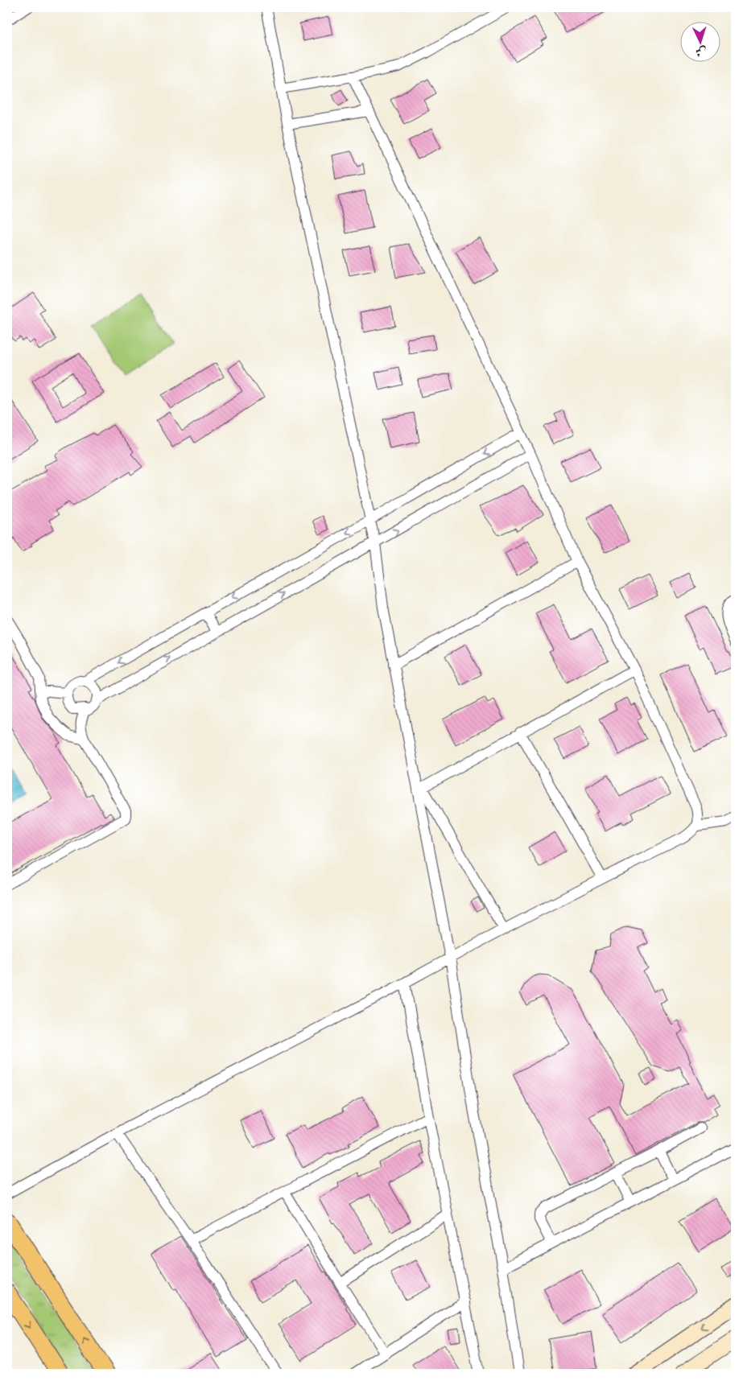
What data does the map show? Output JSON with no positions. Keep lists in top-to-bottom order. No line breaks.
{"north":"bottom"}
